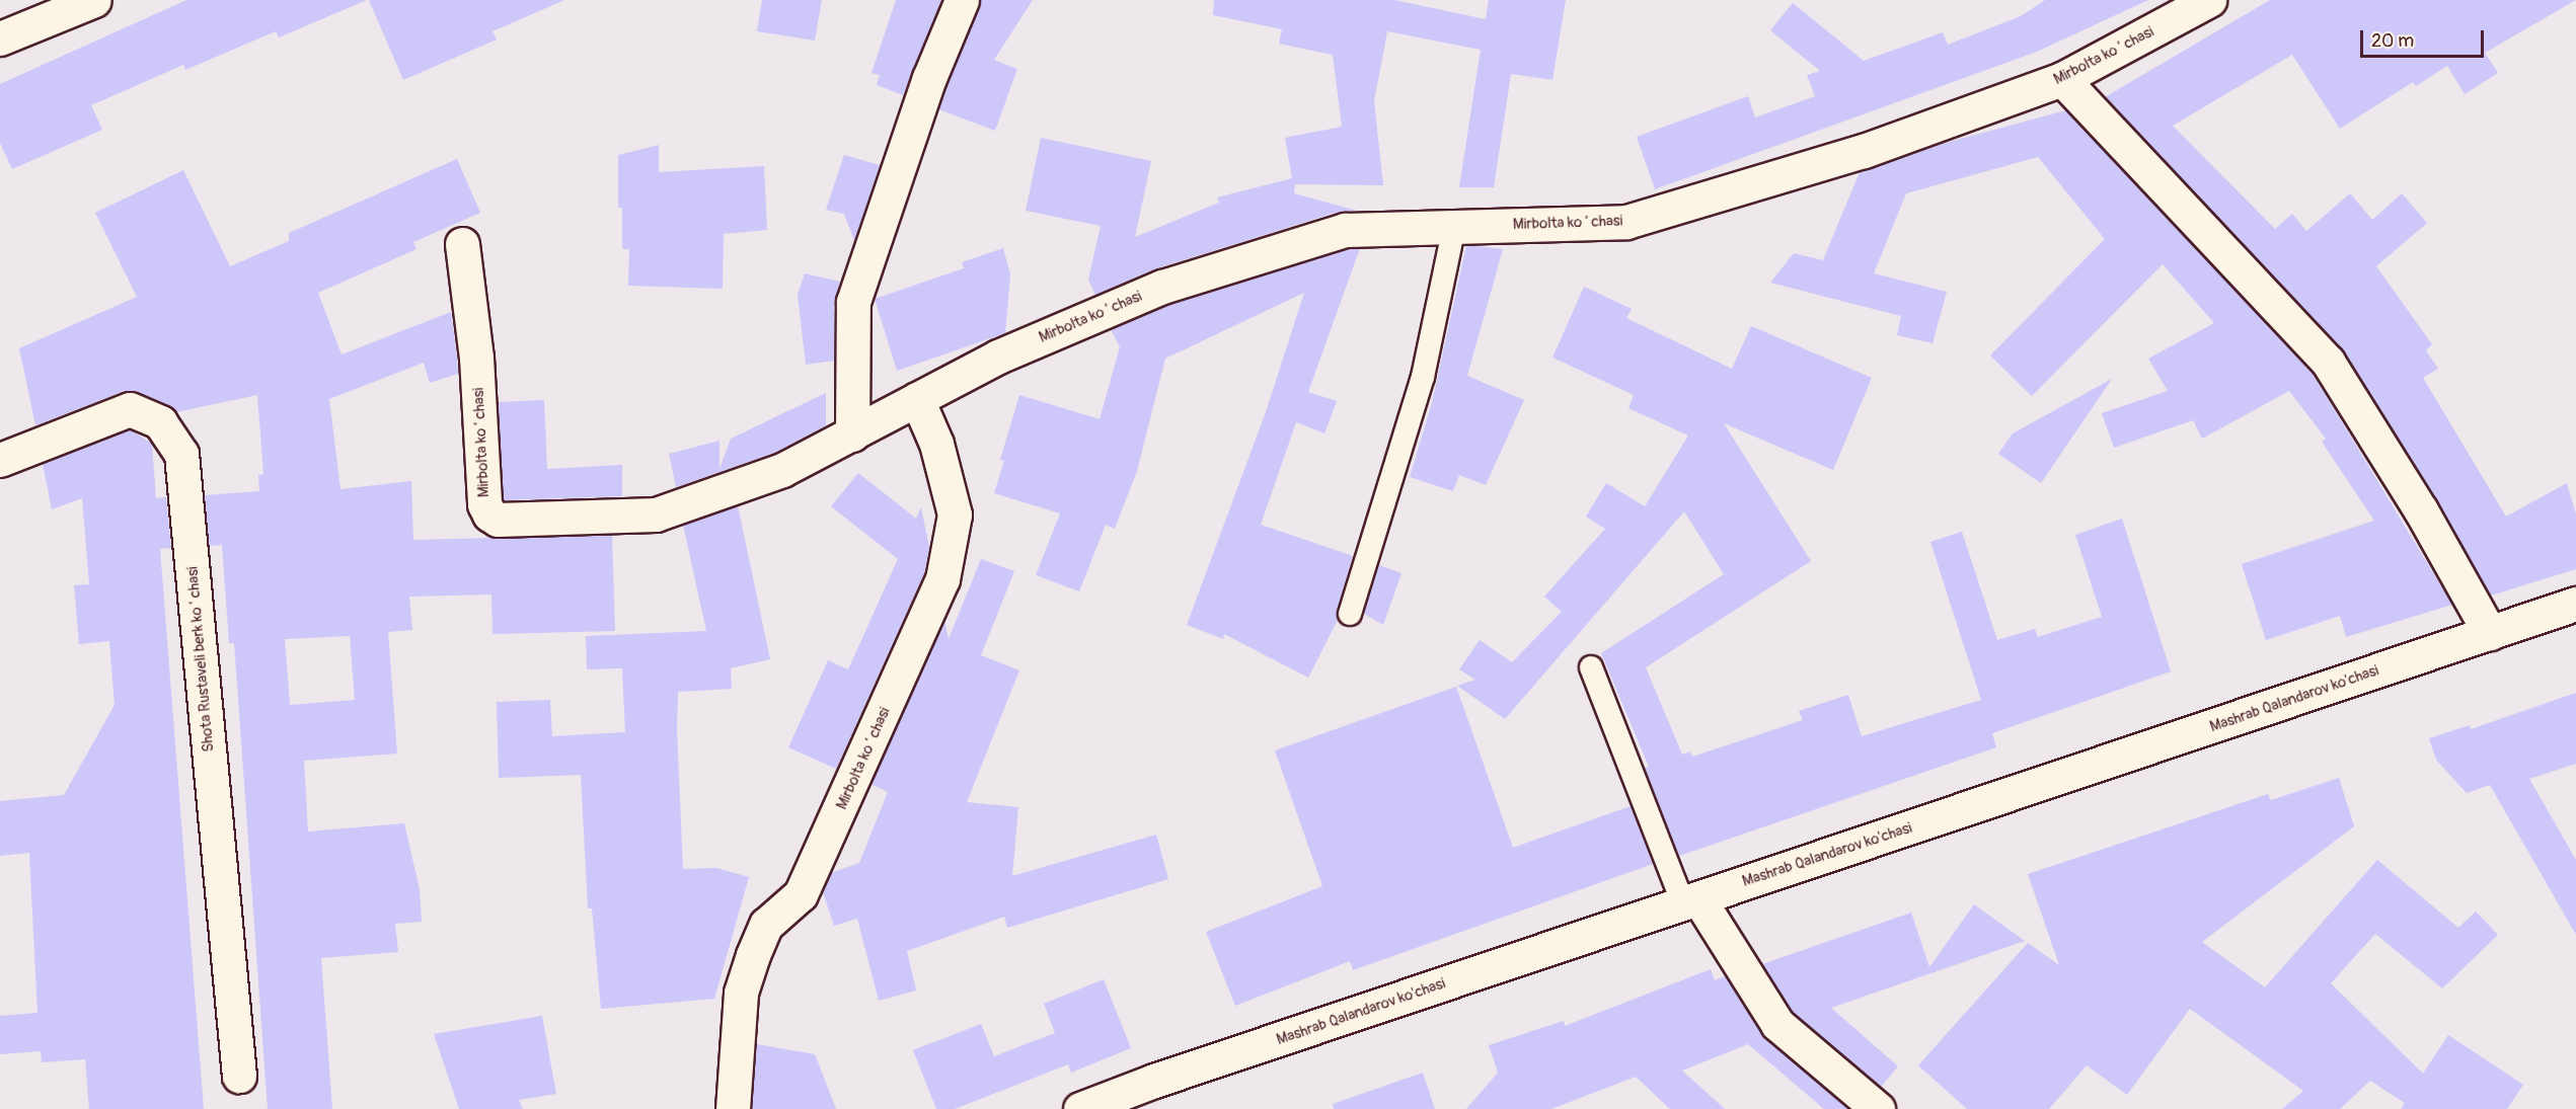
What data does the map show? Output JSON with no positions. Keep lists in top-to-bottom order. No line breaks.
{"streets":{"street":["Mirbolta koʻchasi","Shota Rustaveli berk koʻchasi","Mashrab Qalandarov ko'chasi"]},"scale_bar":"20 m"}
